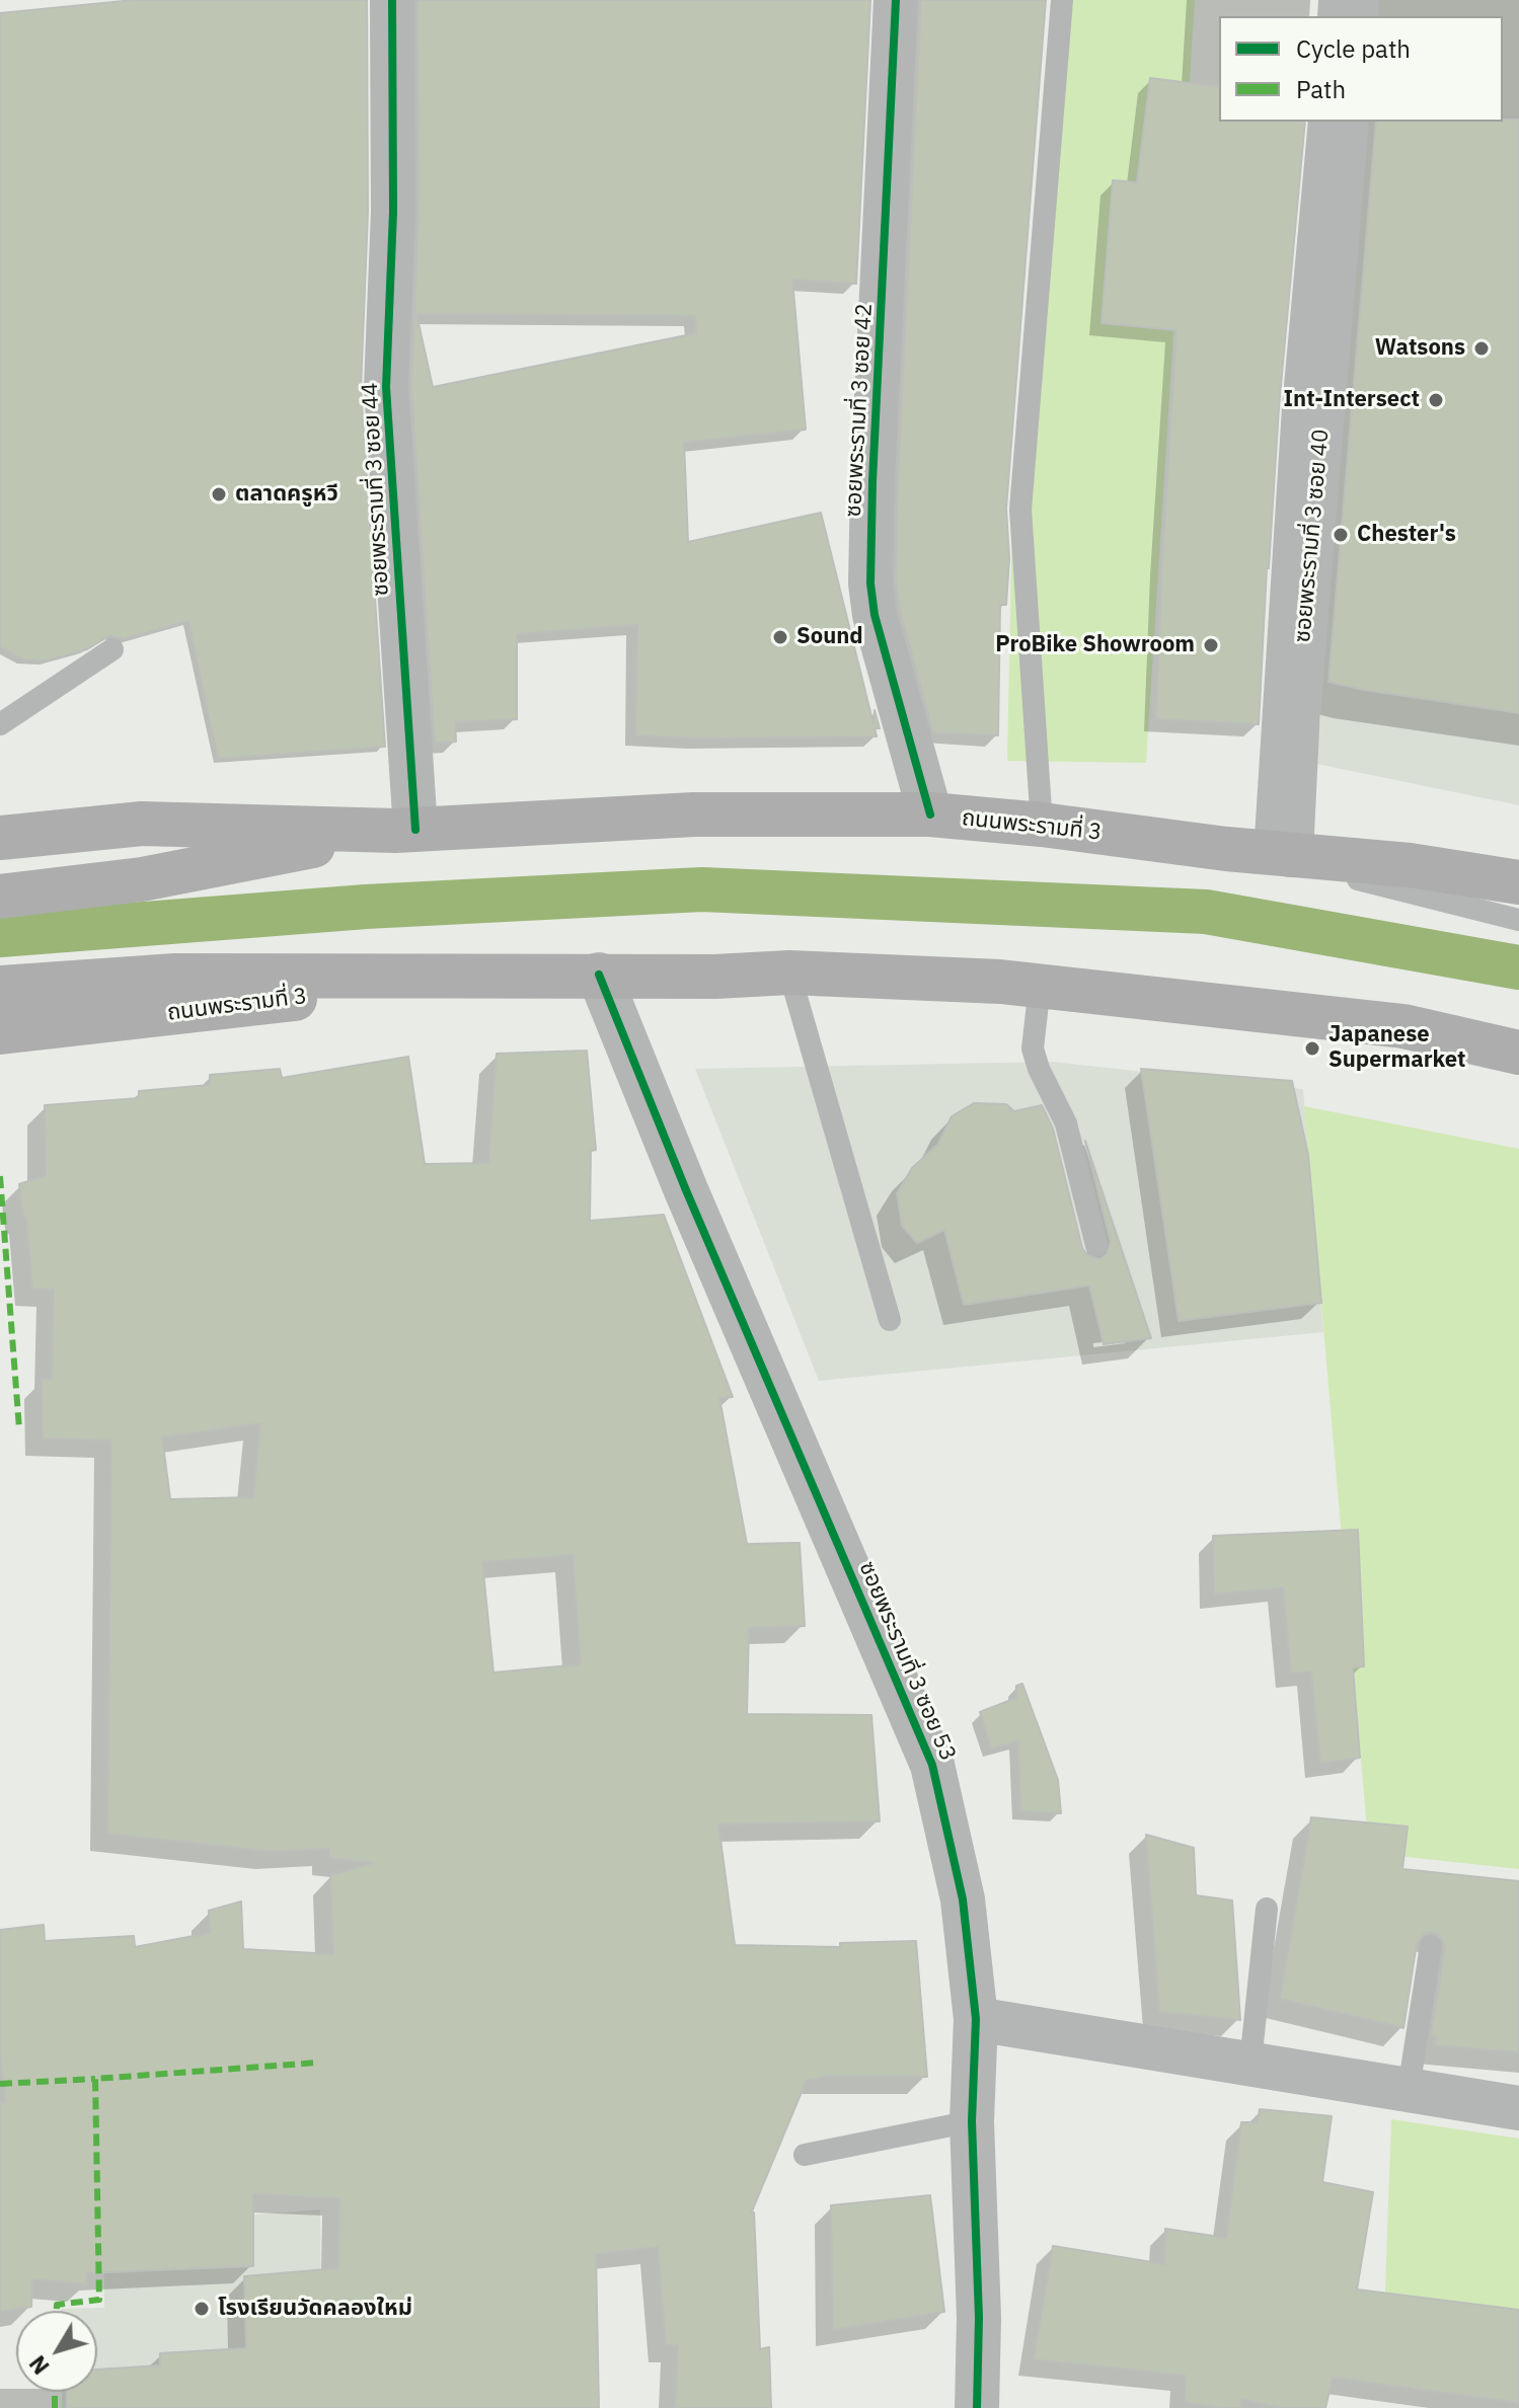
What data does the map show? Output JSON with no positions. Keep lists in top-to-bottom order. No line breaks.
{"streets":{"main road":["ถนนพระรามที่ 3"],"street":["ซอยพระรามที่ 3 ซอย 42","ซอยพระรามที่ 3 ซอย 44","ซอยพระรามที่ 3 ซอย 40","ซอยพระรามที่ 3 ซอย 53"]},"crossings":[["ซอยพระรามที่ 3 ซอย 42","ถนนพระรามที่ 3"],["ซอยพระรามที่ 3 ซอย 44","ถนนพระรามที่ 3"],["ซอยพระรามที่ 3 ซอย 40","ถนนพระรามที่ 3"],["ถนนพระรามที่ 3","ซอยพระรามที่ 3 ซอย 53"]],"places":["Watsons","Int-Intersect","ตลาดครูหวี","Chester's","Sound","ProBike Showroom","Japanese Supermarket","โรงเรียนวัดคลองใหม่"],"legend":["Cycle path","Path"],"north":"bottom left"}
